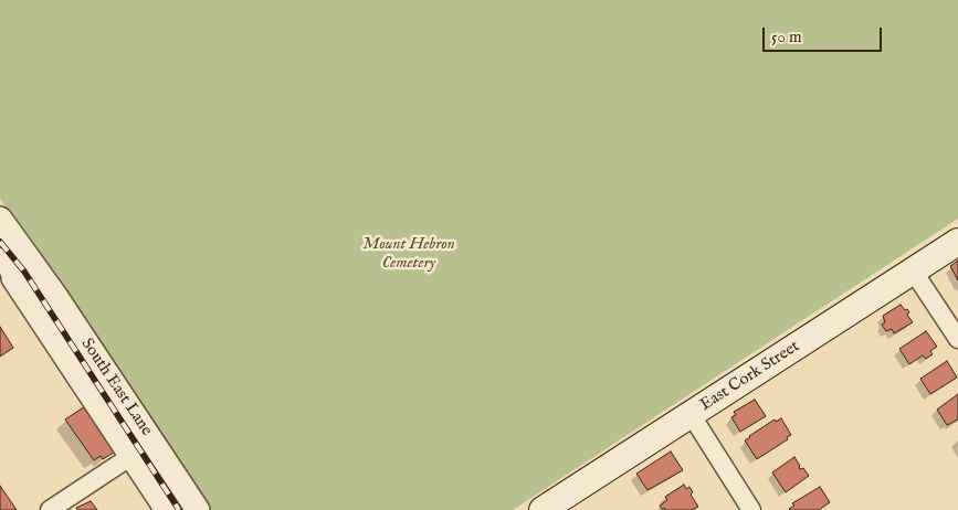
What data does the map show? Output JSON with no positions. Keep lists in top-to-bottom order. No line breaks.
{"streets":{"main road":["East Cork Street"],"street":["South East Lane"]},"parks":["Mount Hebron Cemetery"],"scale_bar":"50 m"}
